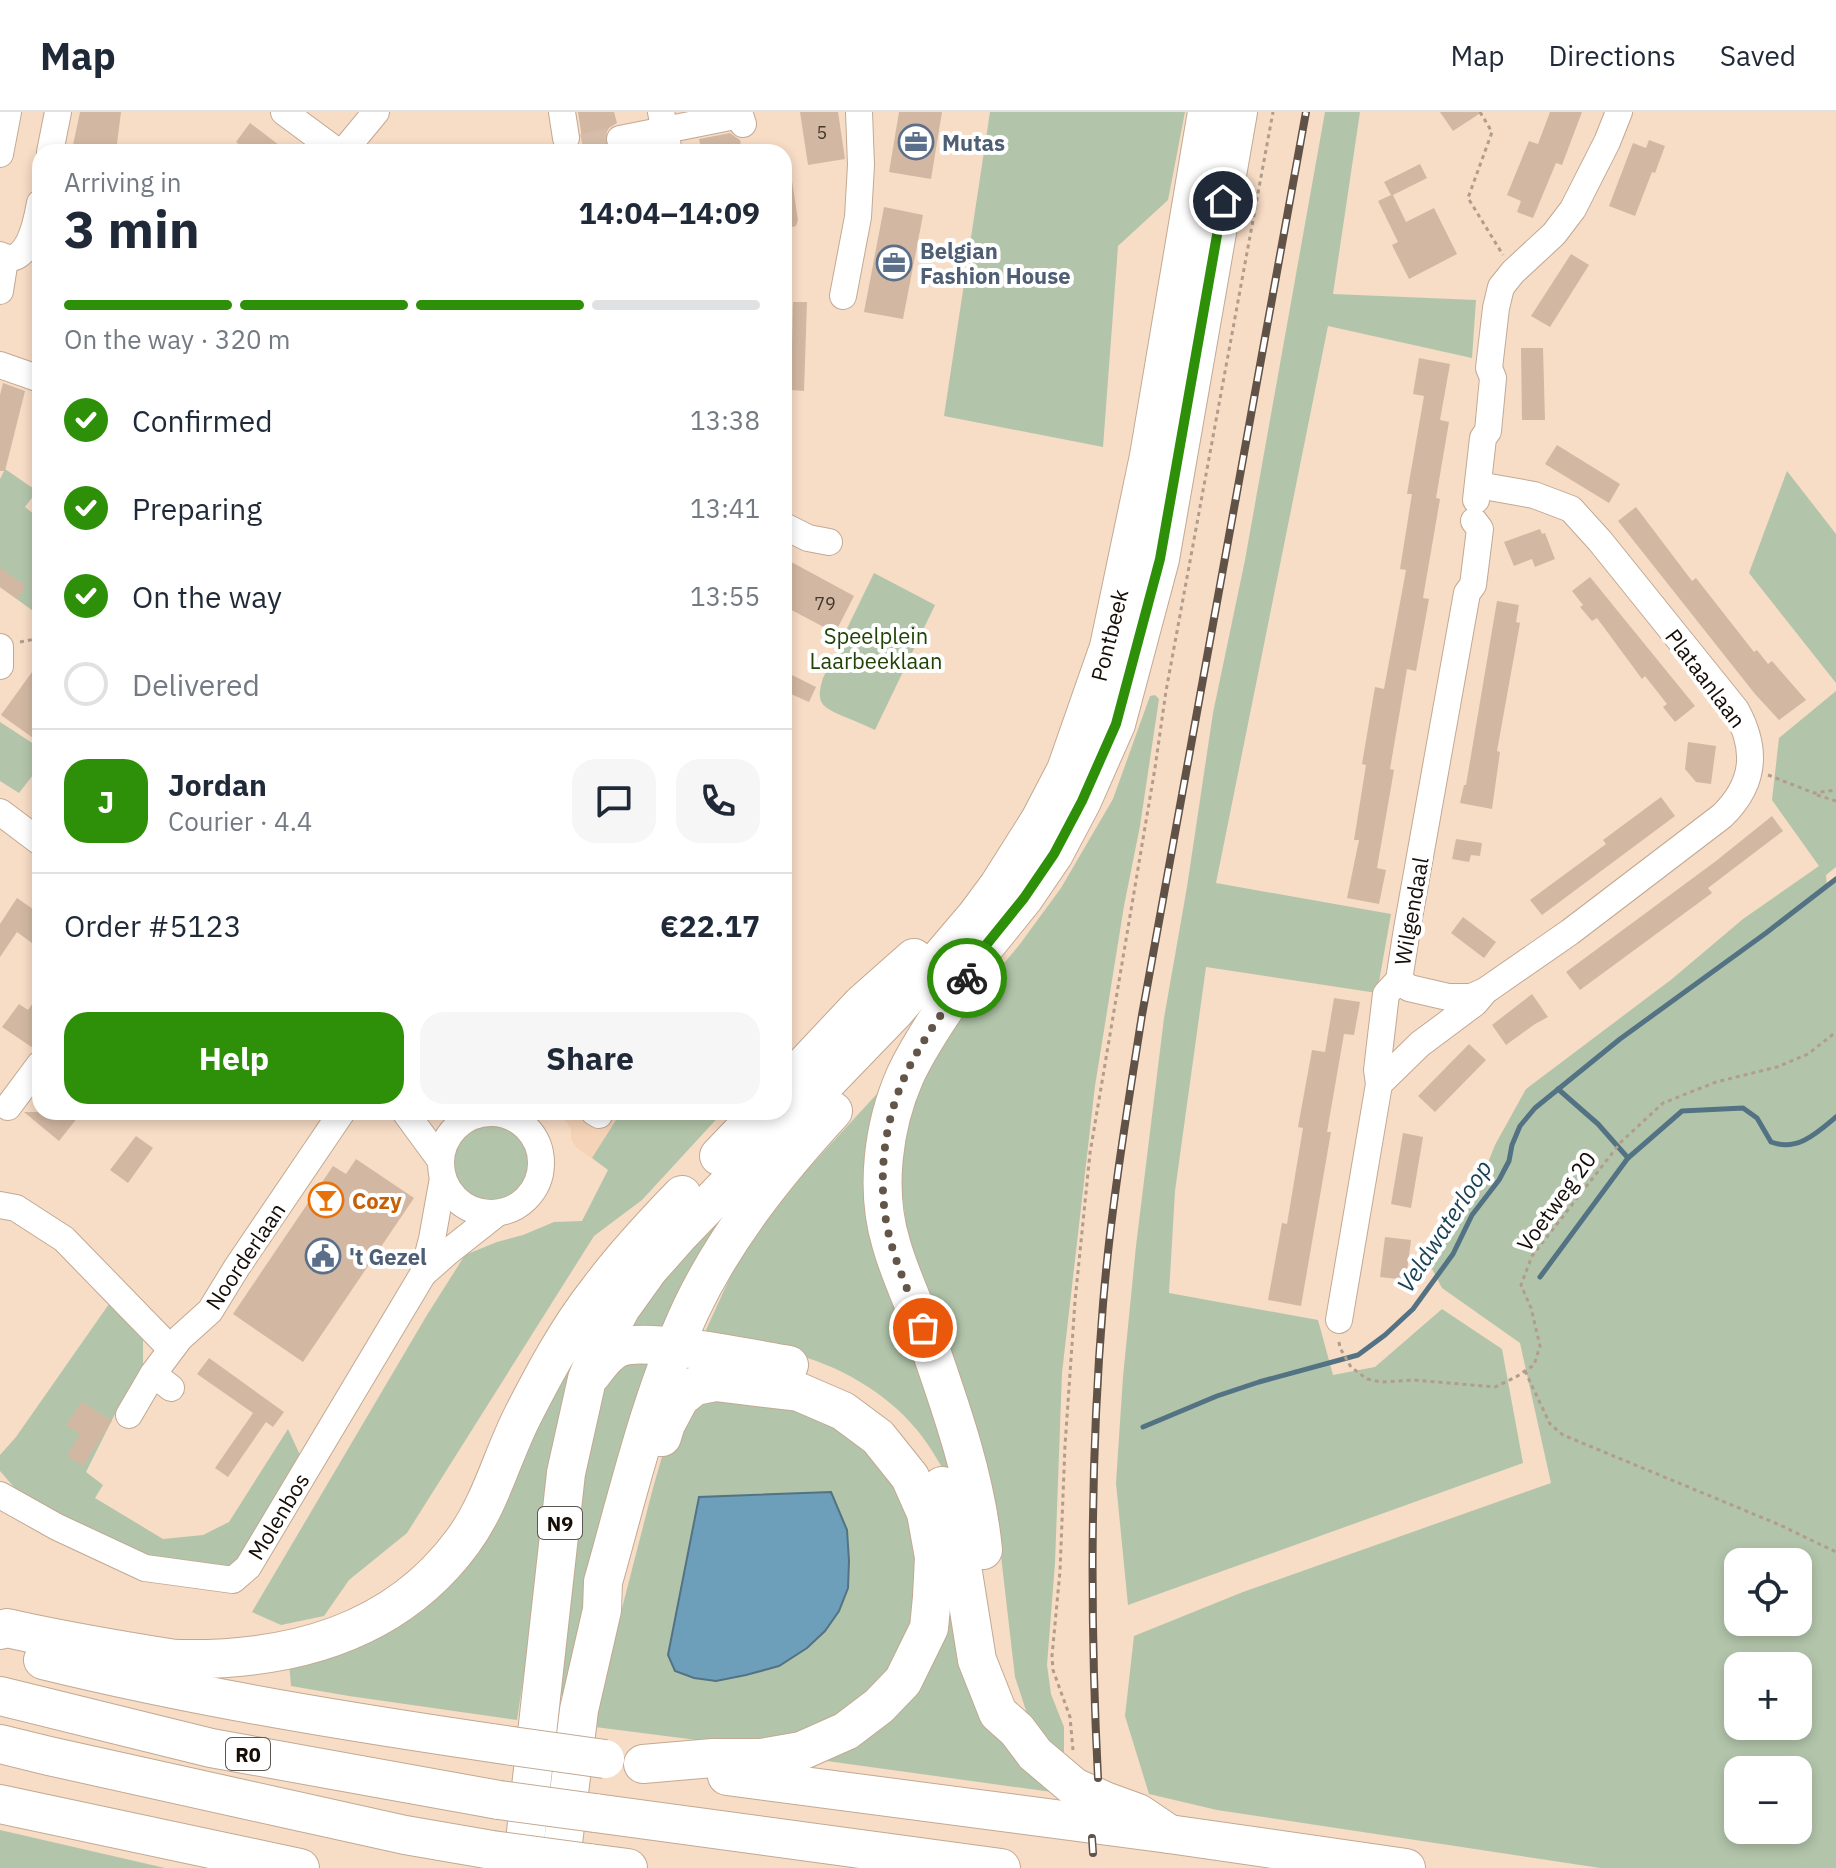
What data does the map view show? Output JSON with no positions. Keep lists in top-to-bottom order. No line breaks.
{"streets":{"highway":["Pontbeek","N9","R0"],"street":["Plataanlaan","Wilgendaal","Noorderlaan","Molenbos"],"path":["Voetweg 20"]},"crossings":[["Pontbeek","N9"],["Plataanlaan","Wilgendaal"],["N9","R0"]],"water":["Veldwaterloop"],"parks":["Speelplein Laarbeeklaan"],"places":{"office":["Mutas","Belgian Fashion House"],"bar":["Cozy"],"public building":["'t Gezel"]},"house_numbers":["5","79"],"page":{"header":"Map","nav":["Map","Directions","Saved"],"heading":["3 min","Arriving in","14:04–14:09"],"panel":["Jordan","Courier · 4.4","Order #5123","€22.17"],"bar":"On the way · 320 m","list":[["Confirmed","13:38"],["Preparing","13:41"],["On the way","13:55"],"Delivered"],"round":"J","buttons":["Help","Share"],"map_buttons":["+","−"]}}
